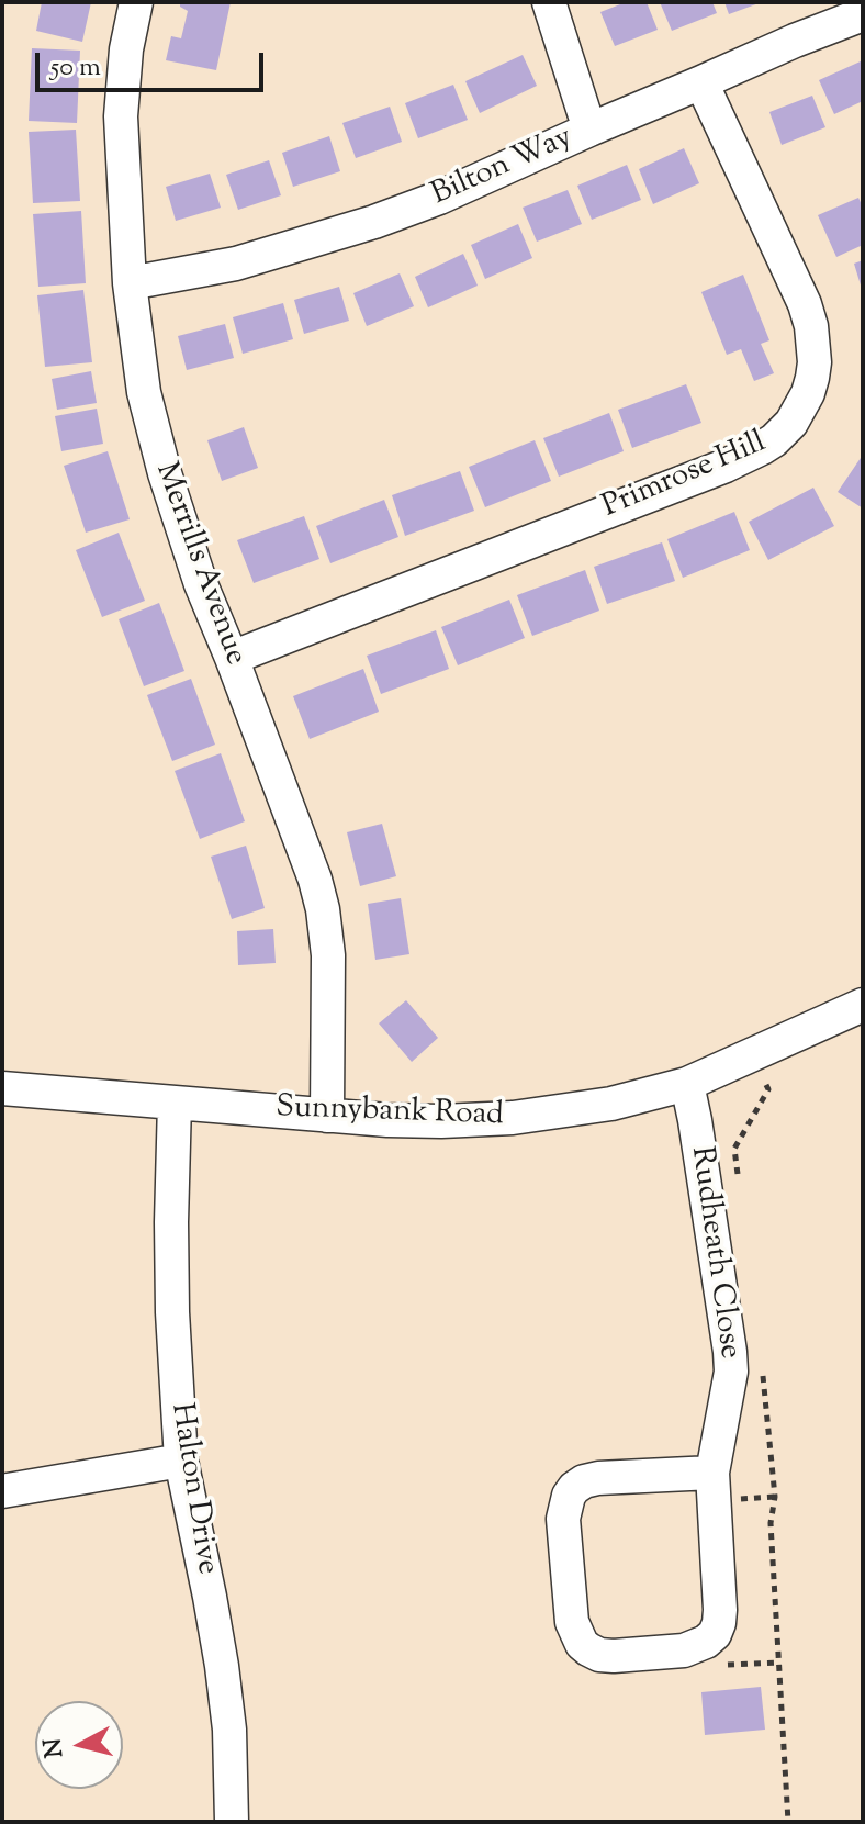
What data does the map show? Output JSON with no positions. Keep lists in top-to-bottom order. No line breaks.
{"streets":{"street":["Bilton Way","Primrose Hill","Merrills Avenue","Sunnybank Road","Rudheath Close","Halton Drive"]},"crossings":[["Bilton Way","Primrose Hill"],["Bilton Way","Merrills Avenue"],["Primrose Hill","Merrills Avenue"],["Merrills Avenue","Sunnybank Road"],["Sunnybank Road","Rudheath Close"],["Sunnybank Road","Halton Drive"]],"scale_bar":"50 m","north":"left"}
